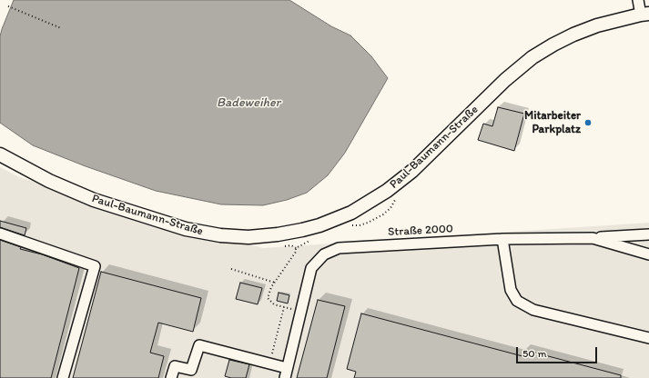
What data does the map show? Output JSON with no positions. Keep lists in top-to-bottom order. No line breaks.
{"streets":{"main road":["Paul-Baumann-Straße"],"street":["Straße 2000"]},"water":["Badeweiher"],"places":["Mitarbeiter Parkplatz"],"scale_bar":"50 m"}
